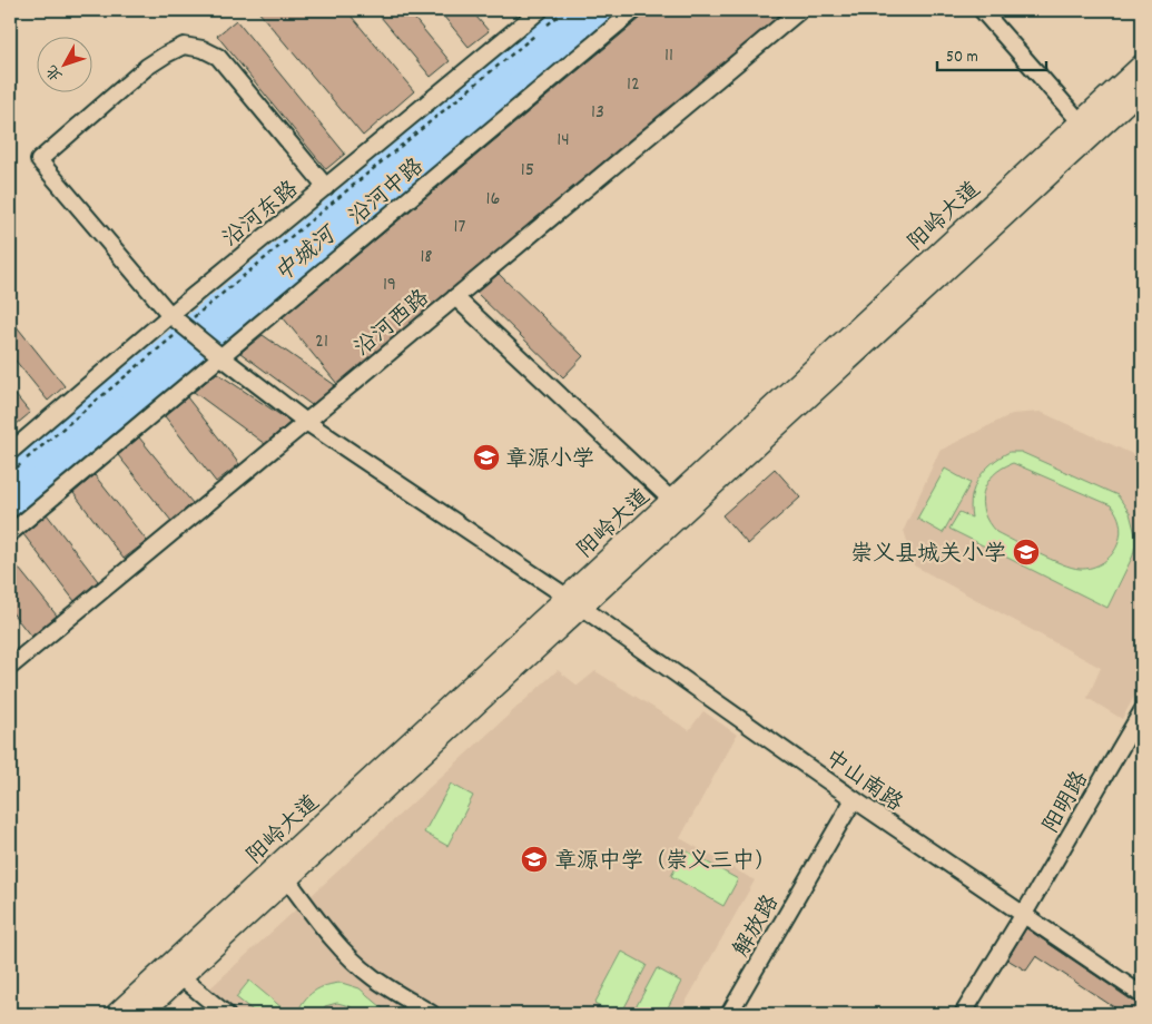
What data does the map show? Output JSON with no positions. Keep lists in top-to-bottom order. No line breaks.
{"streets":{"main road":["阳岭大道"],"street":["沿河中路","沿河东路","沿河西路","中山南路","阳明路","解放路"]},"crossings":[["沿河中路","中山南路"],["沿河东路","中山南路"],["阳岭大道","中山南路"],["沿河西路","中山南路"],["中山南路","阳明路"],["中山南路","解放路"]],"water":["中城河"],"places":{"school or university":["章源小学","崇义县城关小学","章源中学（崇义三中）"]},"house_numbers":["11","12","13","14","15","16","17","18","19","21"],"scale_bar":"50 m","north":"bottom left"}
